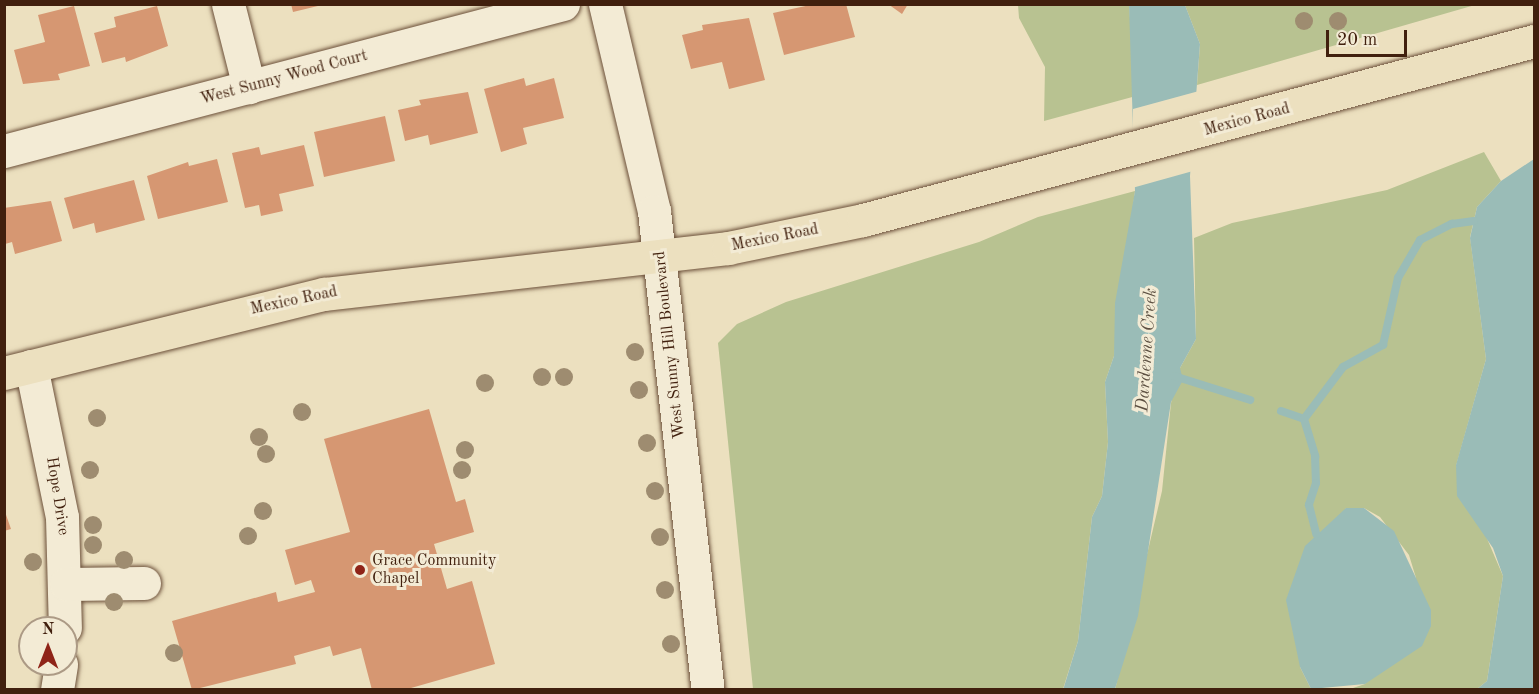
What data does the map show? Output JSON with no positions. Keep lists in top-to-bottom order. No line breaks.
{"streets":{"main road":["Mexico Road"],"street":["West Sunny Wood Court","West Sunny Hill Boulevard","Hope Drive"]},"crossings":[["Mexico Road","West Sunny Hill Boulevard"],["Mexico Road","Hope Drive"]],"water":["Dardenne Creek"],"places":["Grace Community Chapel"],"scale_bar":"20 m","north":"top"}
